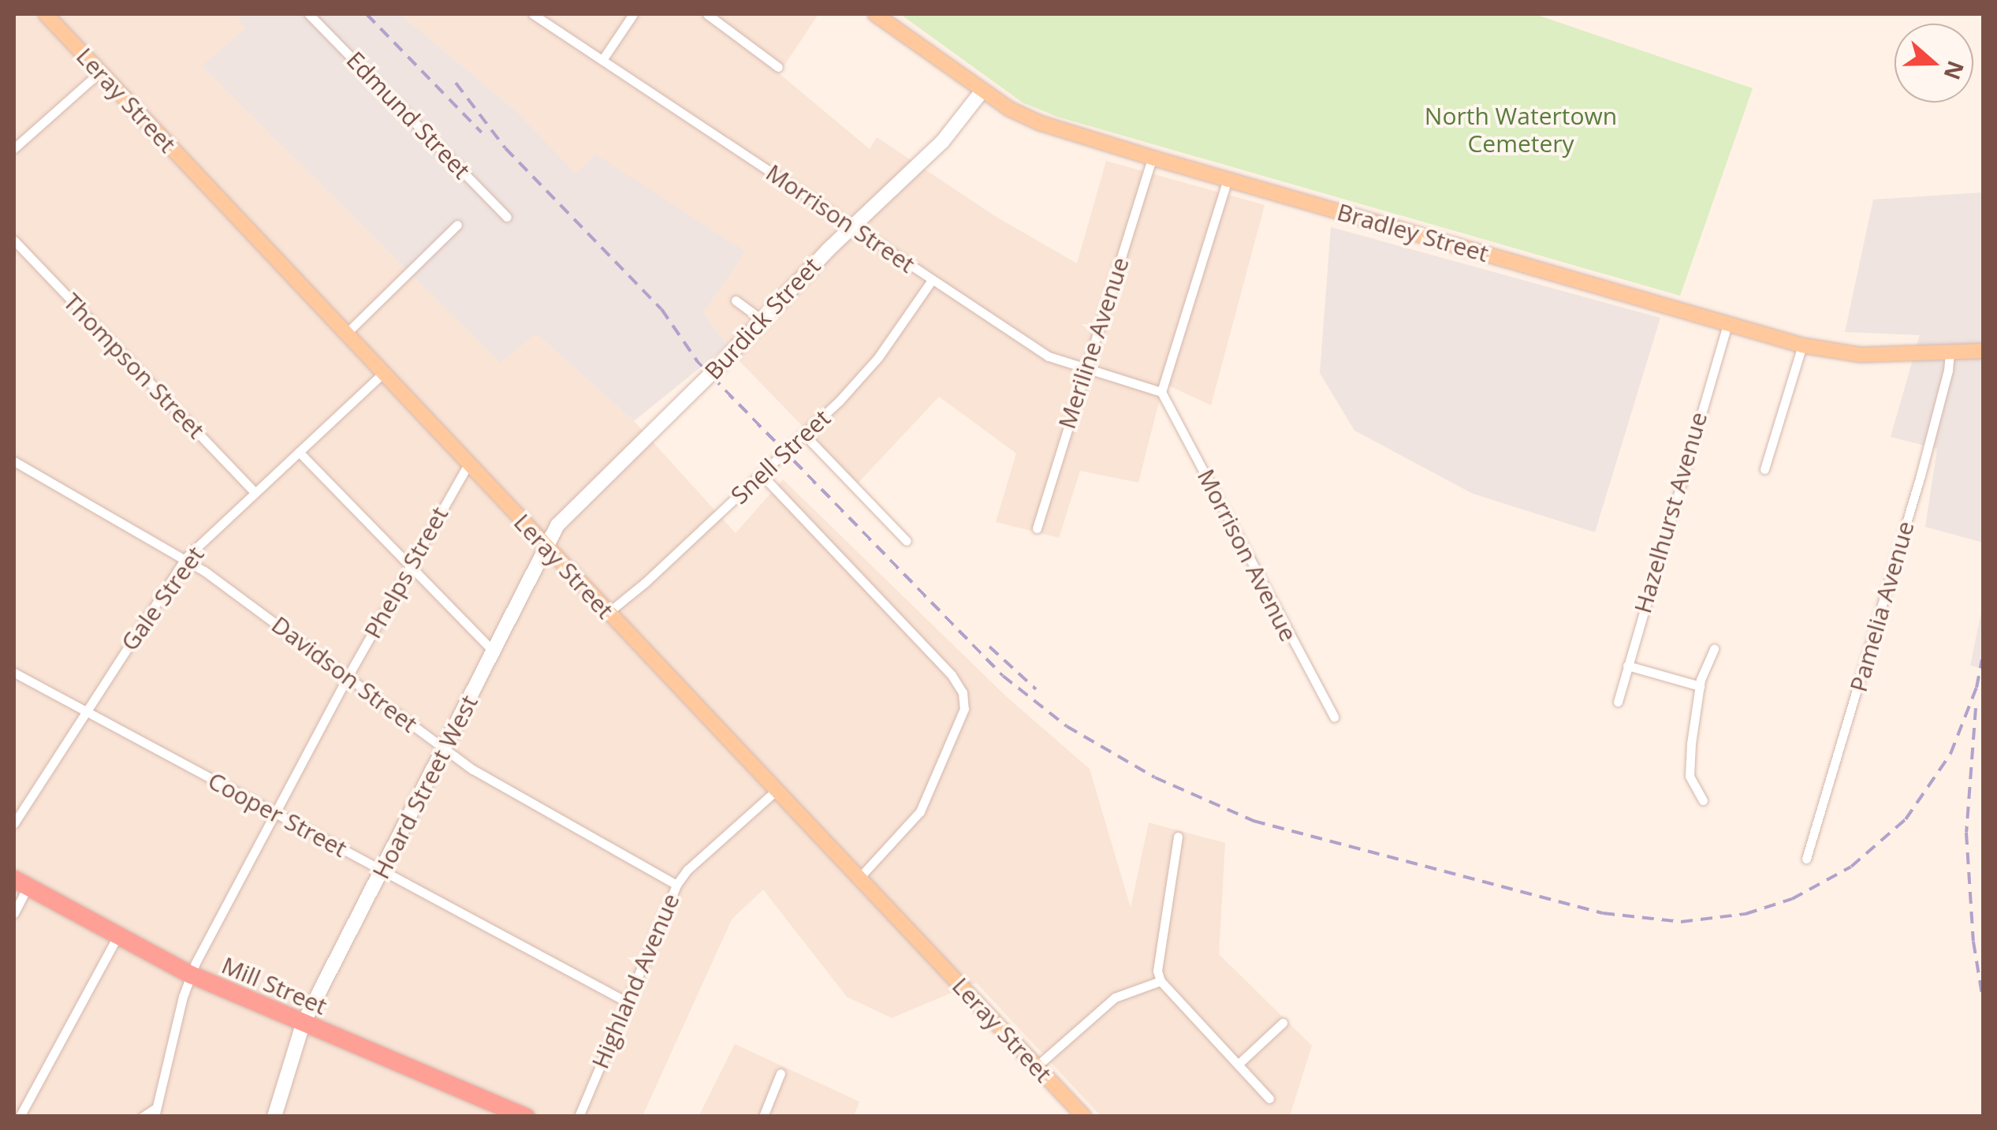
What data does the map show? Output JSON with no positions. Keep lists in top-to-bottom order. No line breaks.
{"streets":{"highway":["Mill Street"],"main road":["Leray Street","Bradley Street"],"street":["Edmund Street","Morrison Street","Burdick Street","Meriline Avenue","Thompson Street","Snell Street","Hazelhurst Avenue","Morrison Avenue","Phelps Street","Gale Street","Pamelia Avenue","Davidson Street","Hoard Street West","Cooper Street","Highland Avenue"]},"crossings":[["Leray Street","Burdick Street"],["Leray Street","Snell Street"],["Leray Street","Phelps Street"],["Leray Street","Gale Street"],["Leray Street","Hoard Street West"],["Leray Street","Highland Avenue"],["Morrison Street","Burdick Street"],["Morrison Street","Meriline Avenue"],["Morrison Street","Snell Street"],["Morrison Street","Morrison Avenue"],["Bradley Street","Burdick Street"],["Bradley Street","Meriline Avenue"],["Bradley Street","Hazelhurst Avenue"],["Bradley Street","Pamelia Avenue"],["Burdick Street","Hoard Street West"],["Thompson Street","Gale Street"],["Phelps Street","Davidson Street"],["Phelps Street","Cooper Street"],["Phelps Street","Mill Street"],["Gale Street","Davidson Street"],["Gale Street","Cooper Street"],["Davidson Street","Hoard Street West"],["Davidson Street","Highland Avenue"],["Hoard Street West","Cooper Street"],["Hoard Street West","Mill Street"],["Cooper Street","Highland Avenue"]],"parks":["North Watertown Cemetery"],"north":"right"}
